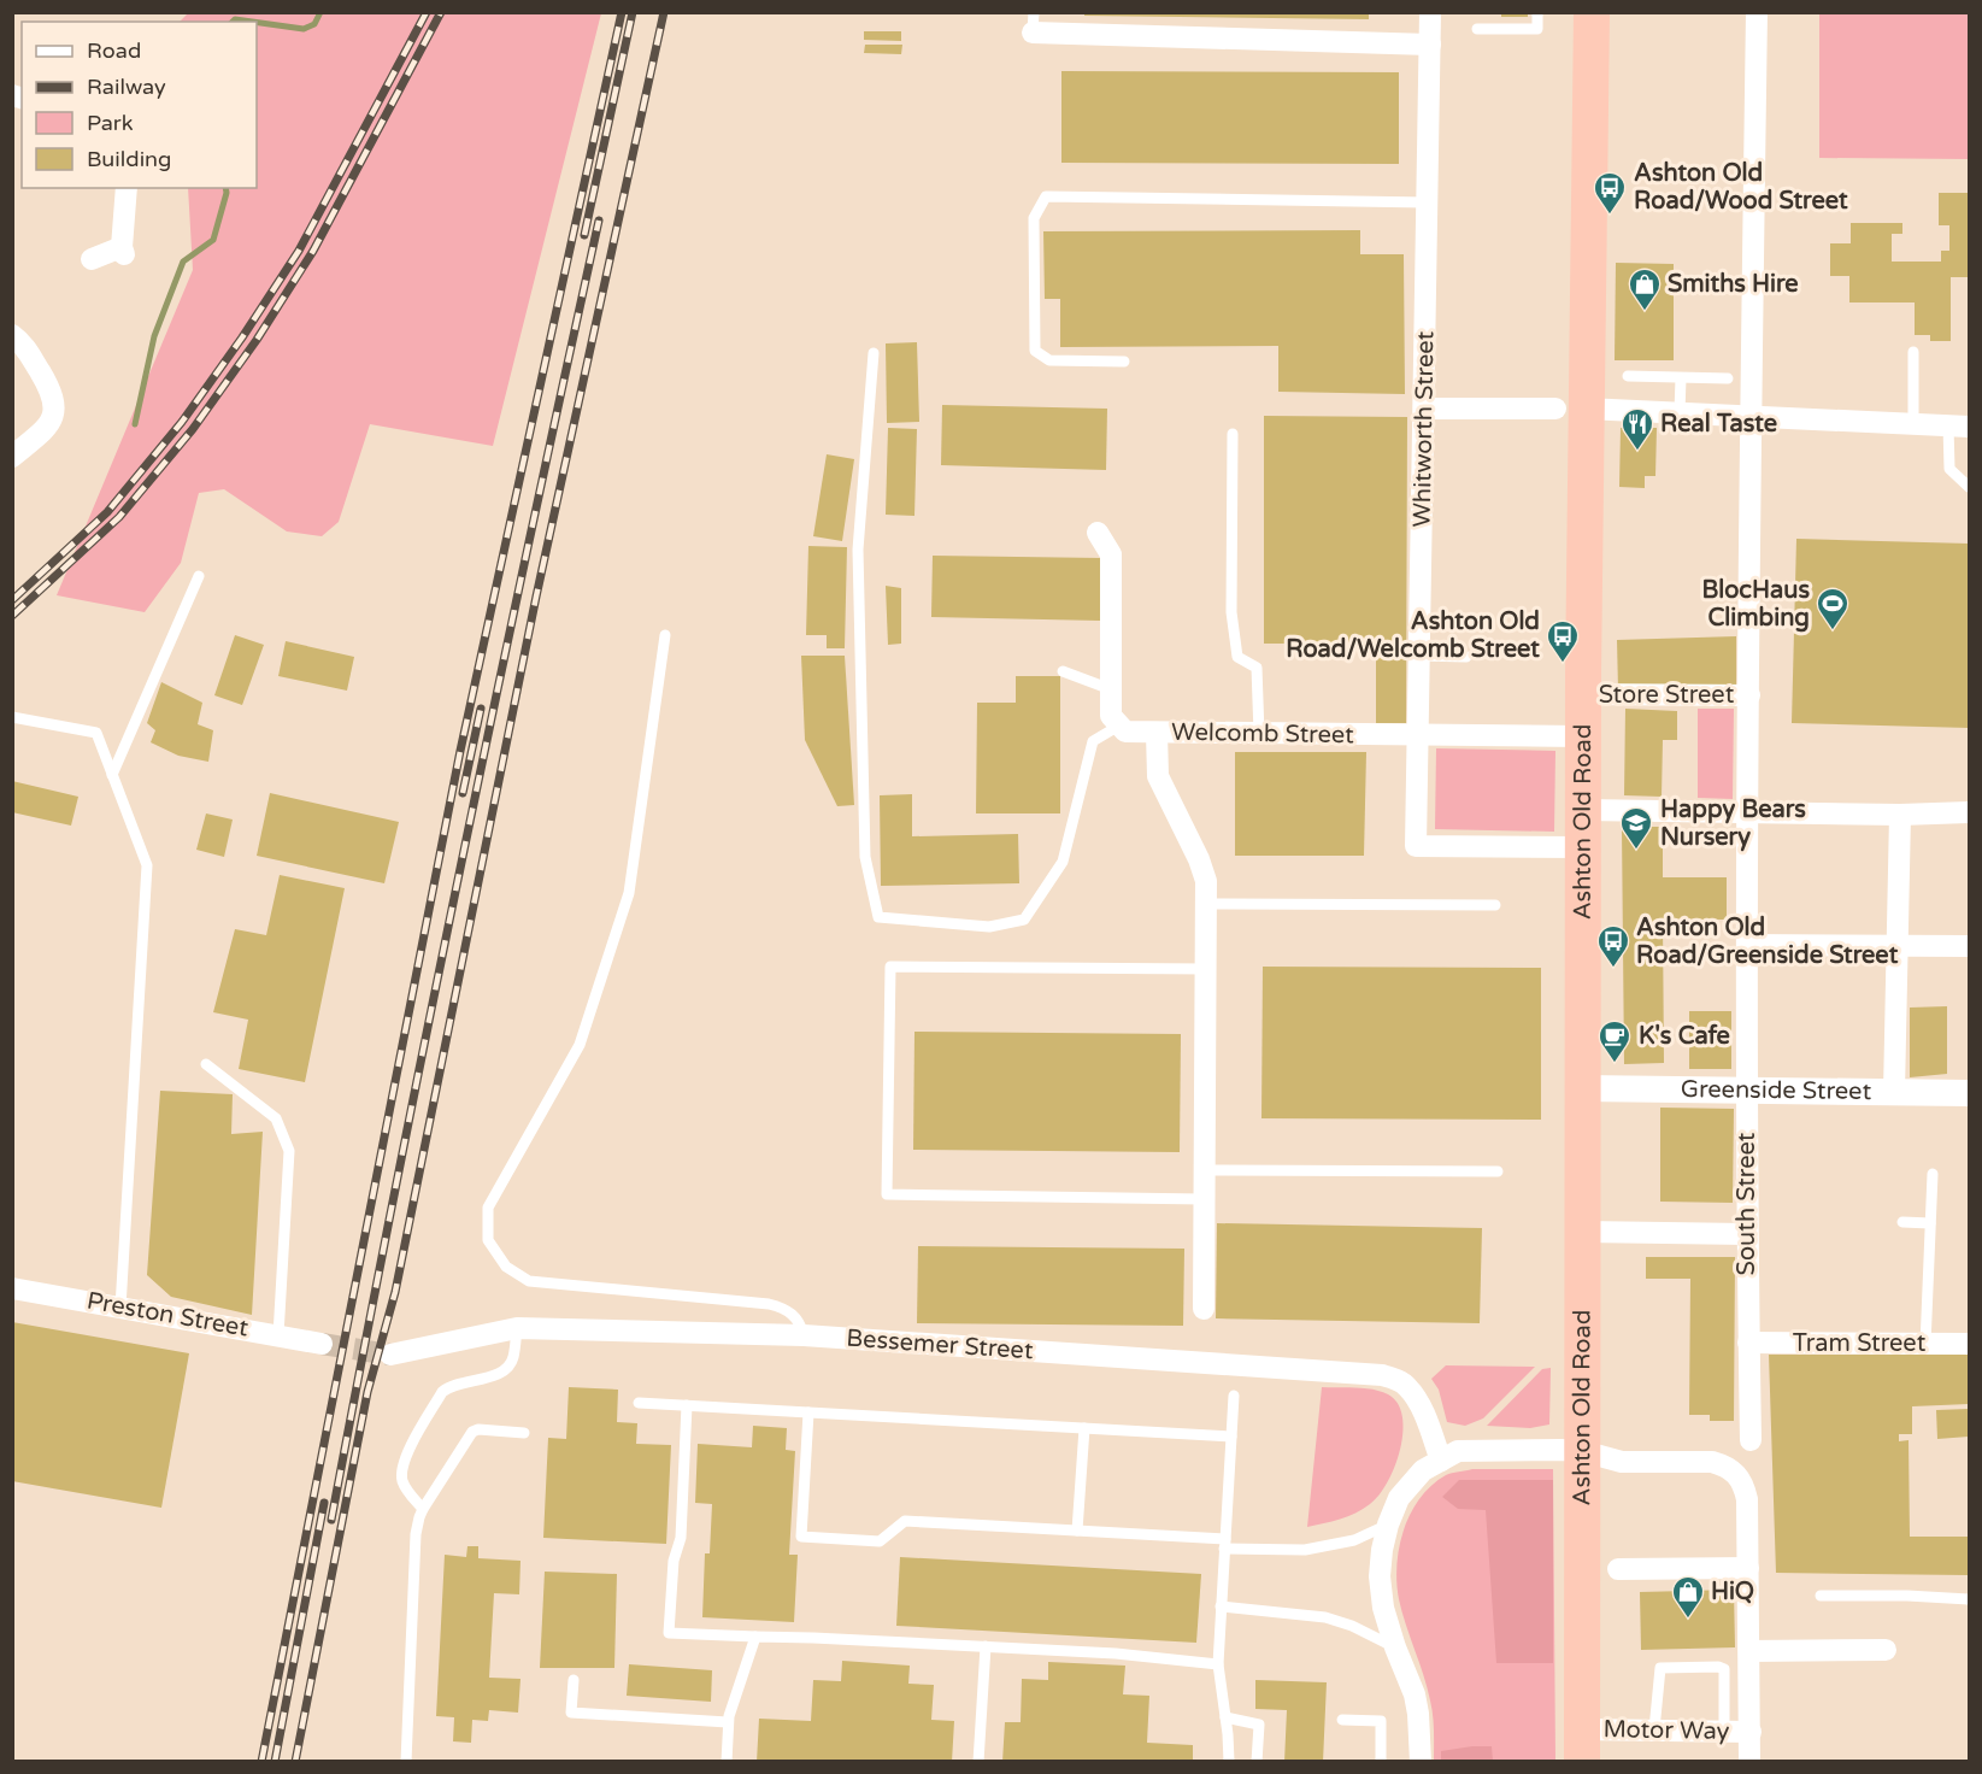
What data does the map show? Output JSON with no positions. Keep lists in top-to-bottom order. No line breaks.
{"streets":{"highway":["Ashton Old Road"],"street":["Whitworth Street","Store Street","Welcomb Street","Greenside Street","South Street","Preston Street","Tram Street","Bessemer Street","Motor Way"]},"crossings":[["Whitworth Street","Welcomb Street"],["Whitworth Street","Ashton Old Road"],["Store Street","Ashton Old Road"],["Store Street","South Street"],["Welcomb Street","Ashton Old Road"],["Ashton Old Road","Greenside Street"],["Ashton Old Road","Motor Way"],["Greenside Street","South Street"],["South Street","Tram Street"]],"places":{"bus stop":["Ashton Old Road/Wood Street","Ashton Old Road/Welcomb Street","Ashton Old Road/Greenside Street"],"shop":["Smiths Hire","HiQ"],"restaurant":["Real Taste"],"sports":["BlocHaus Climbing"],"school or university":["Happy Bears Nursery"],"cafe":["K's Cafe"]},"legend":["Road","Railway","Park","Building"]}
